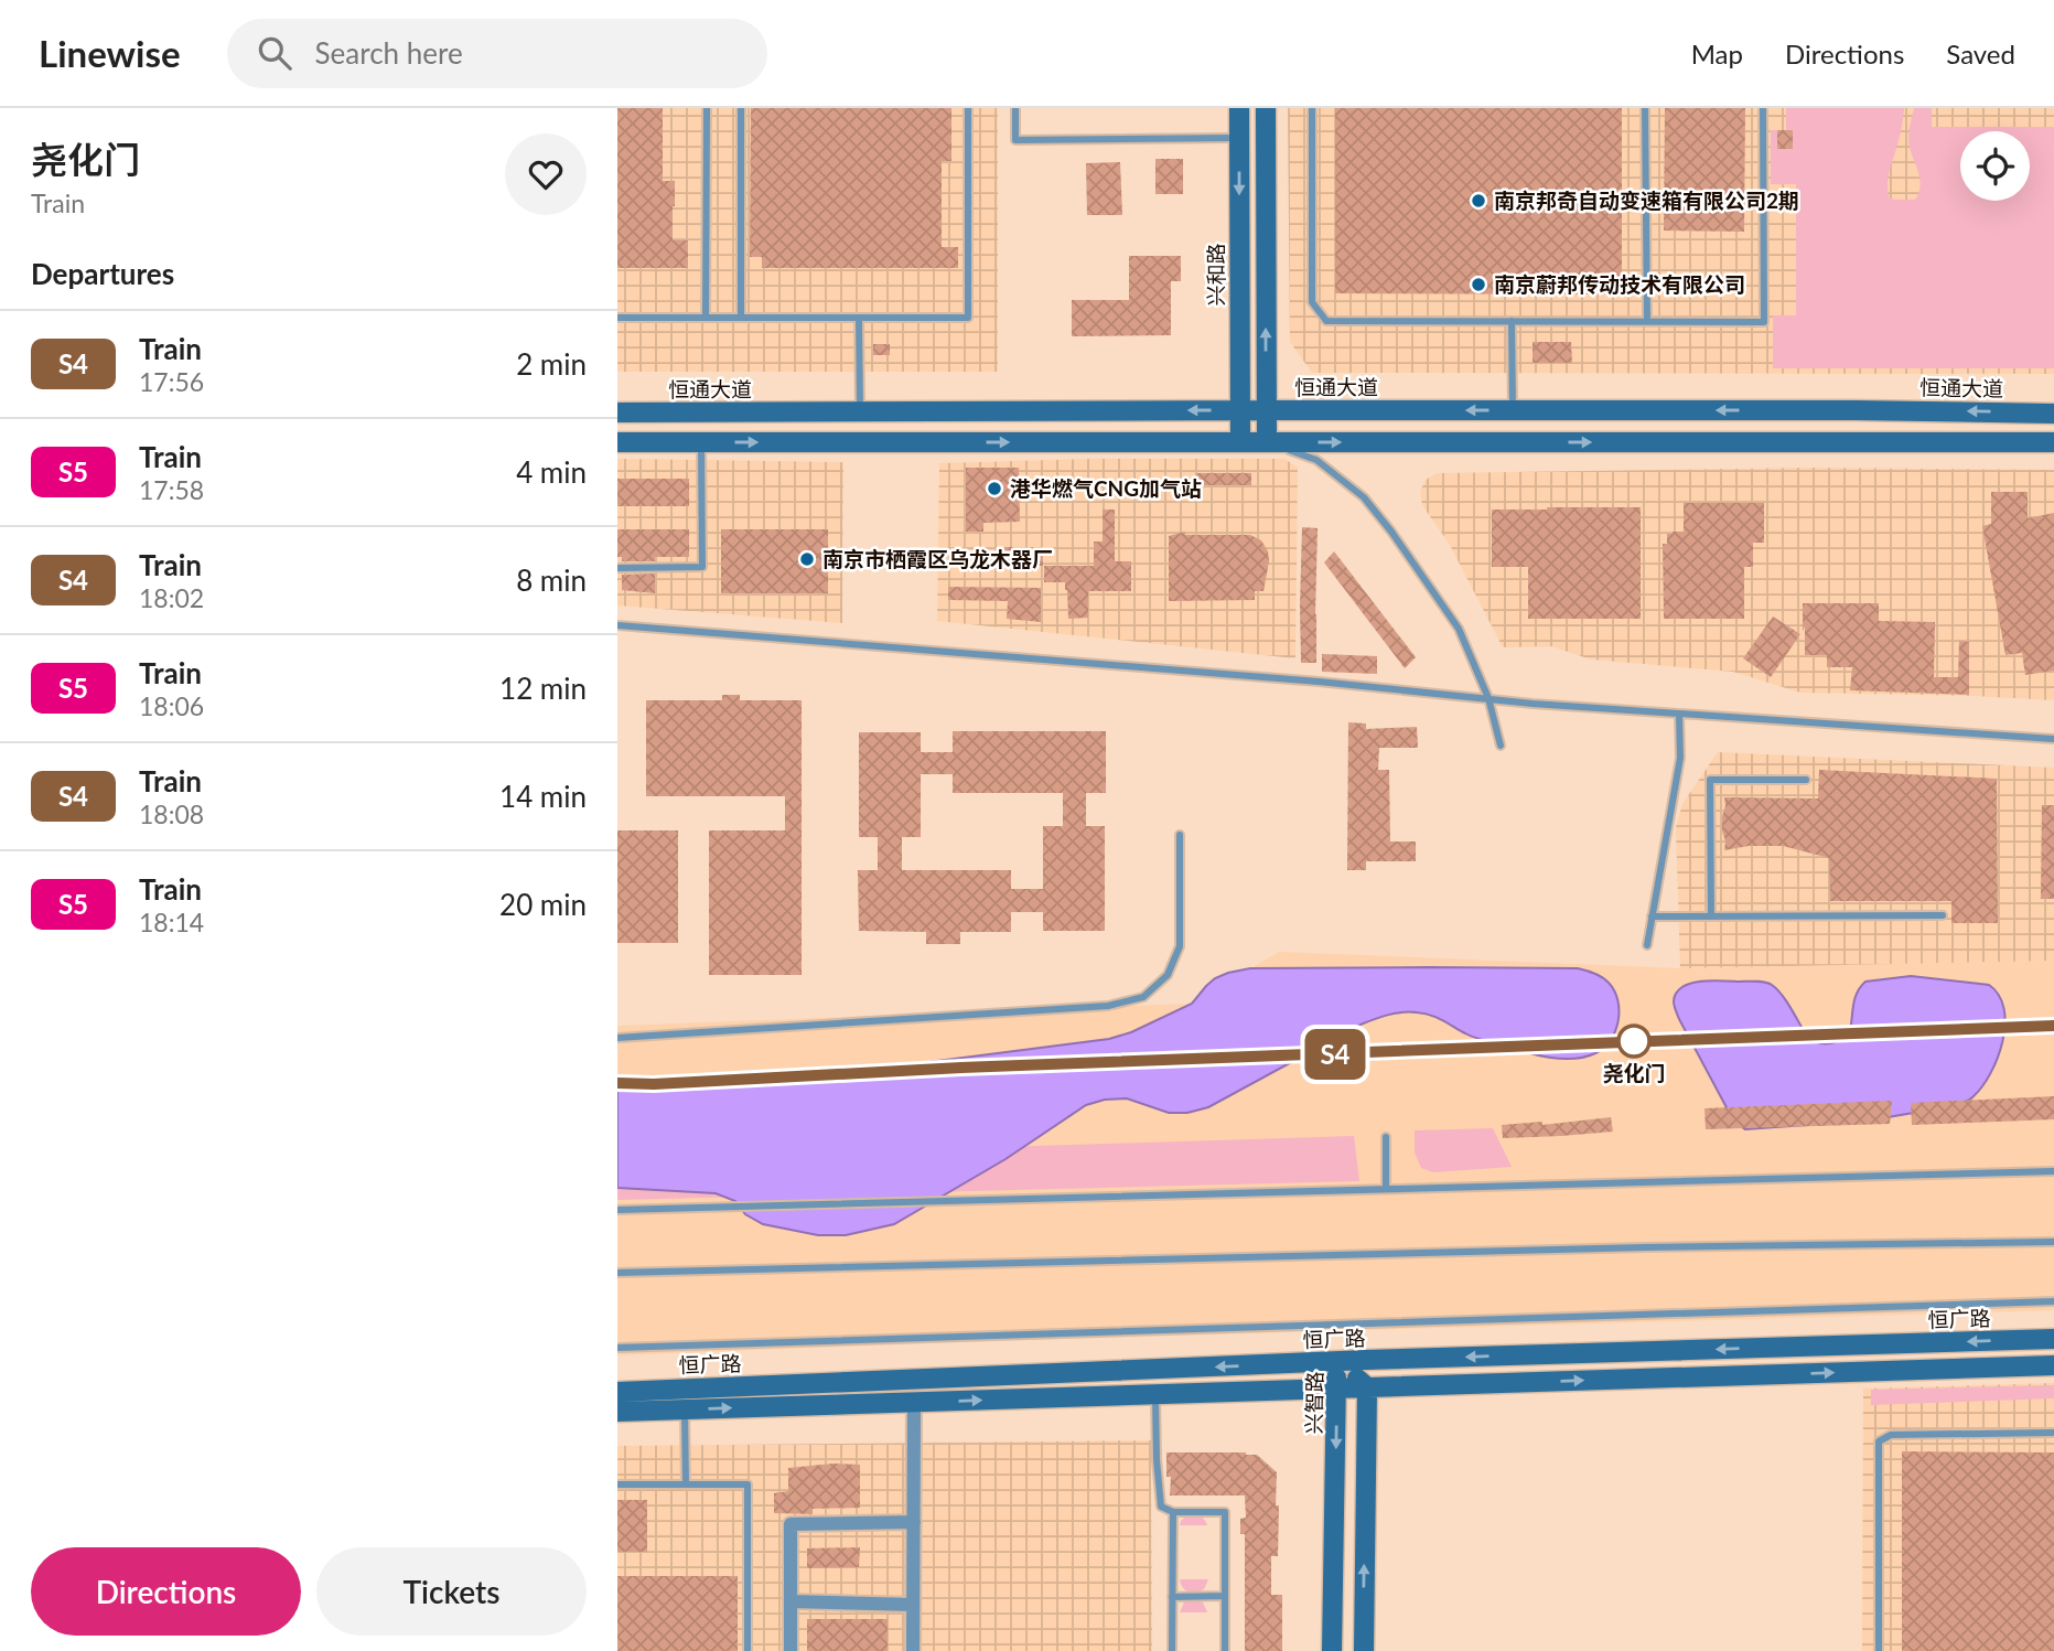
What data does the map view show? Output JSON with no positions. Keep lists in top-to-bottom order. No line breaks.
{"streets":{"main road":["兴和路","恒通大道","恒广路","兴智路"]},"crossings":[["兴和路","恒通大道"],["恒广路","兴智路"]],"places":["南京邦奇自动变速箱有限公司2期","南京蔚邦传动技术有限公司","港华燃气CNG加气站","南京市栖霞区乌龙木器厂","尧化门"],"page":{"header":"Linewise","search":"Search here","nav":["Map","Directions","Saved"],"heading":[["尧化门","Train"],"Departures"],"on_map":"S4","list":[{"mark":"S4","name":"Train","note":"17:56","value":"2 min"},{"mark":"S5","name":"Train","note":"17:58","value":"4 min"},{"mark":"S4","name":"Train","note":"18:02","value":"8 min"},{"mark":"S5","name":"Train","note":"18:06","value":"12 min"},{"mark":"S4","name":"Train","note":"18:08","value":"14 min"},{"mark":"S5","name":"Train","note":"18:14","value":"20 min"}],"buttons":["Directions","Tickets"]}}
